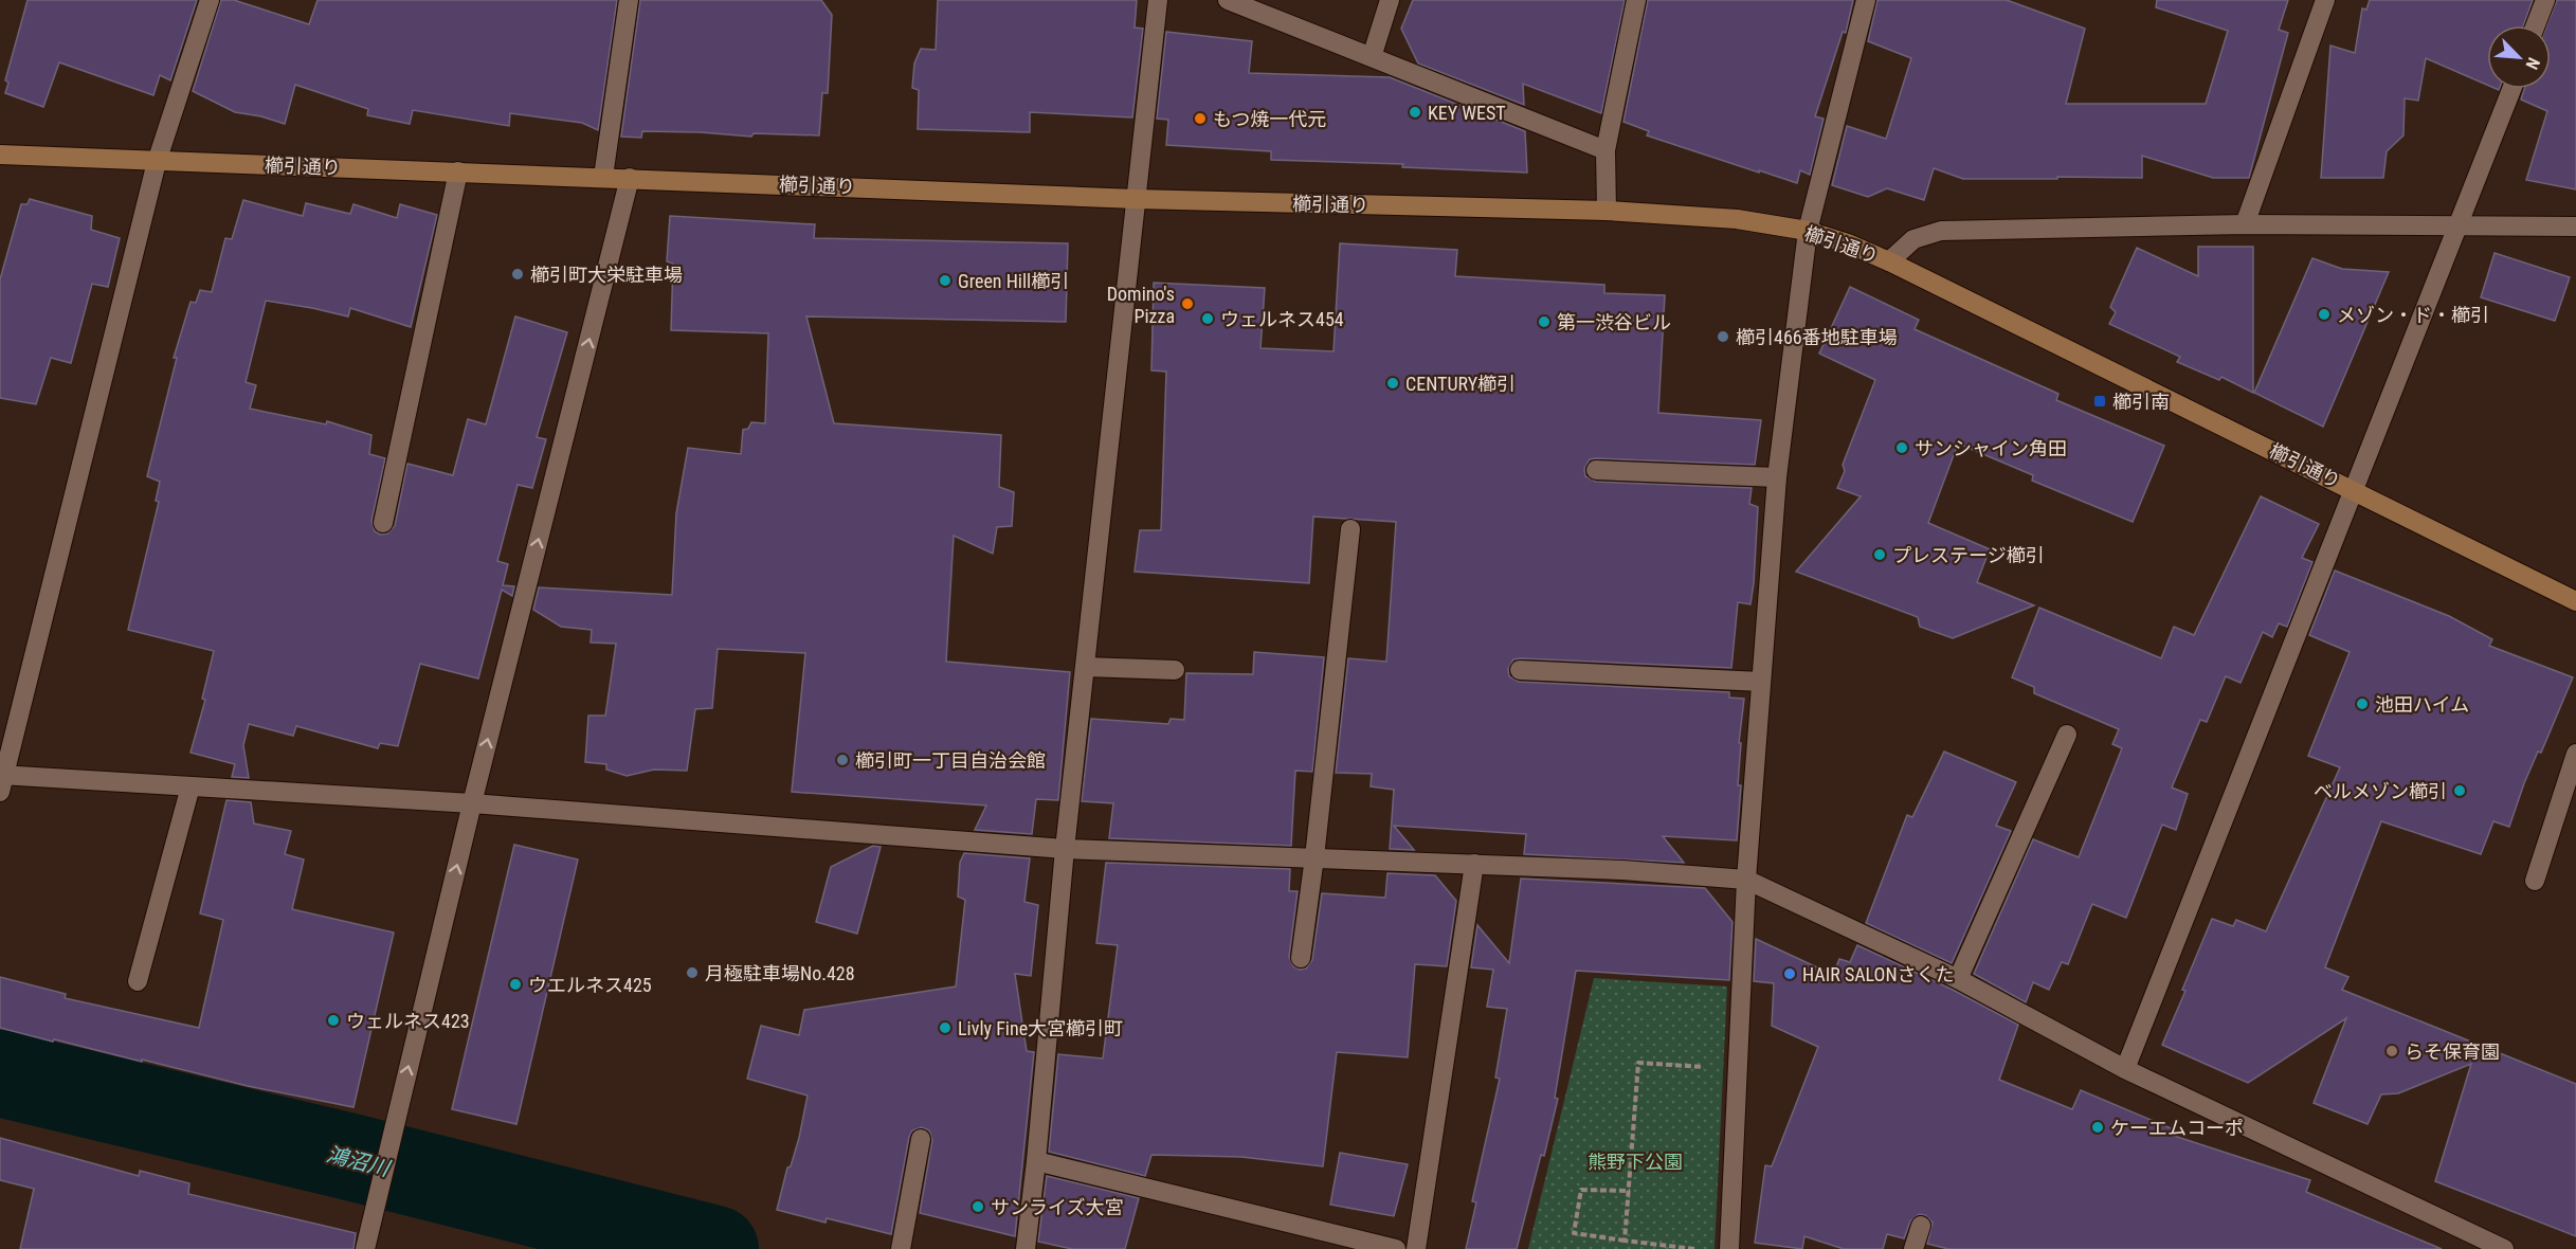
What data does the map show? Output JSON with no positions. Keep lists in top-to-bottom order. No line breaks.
{"streets":{"street":["櫛引通り"]},"water":["鴻沼川"],"parks":["熊野下公園"],"places":{"other":["KEY WEST","もつ焼一代元","櫛引町大栄駐車場","Green Hill櫛引","Domino's Pizza","メゾン・ド・櫛引","ウェルネス454","第一渋谷ビル","櫛引466番地駐車場","CENTURY櫛引","サンシャイン角田","プレステージ櫛引","池田ハイム","櫛引町一丁目自治会館","ベルメゾン櫛引","月極駐車場No.428","HAIR SALONさくた","ウエルネス425","ウェルネス423","Livly Fine大宮櫛引町","らそ保育園","ケーエムコーポ","サンライズ大宮"],"transit":["櫛引南"]},"north":"bottom right"}
